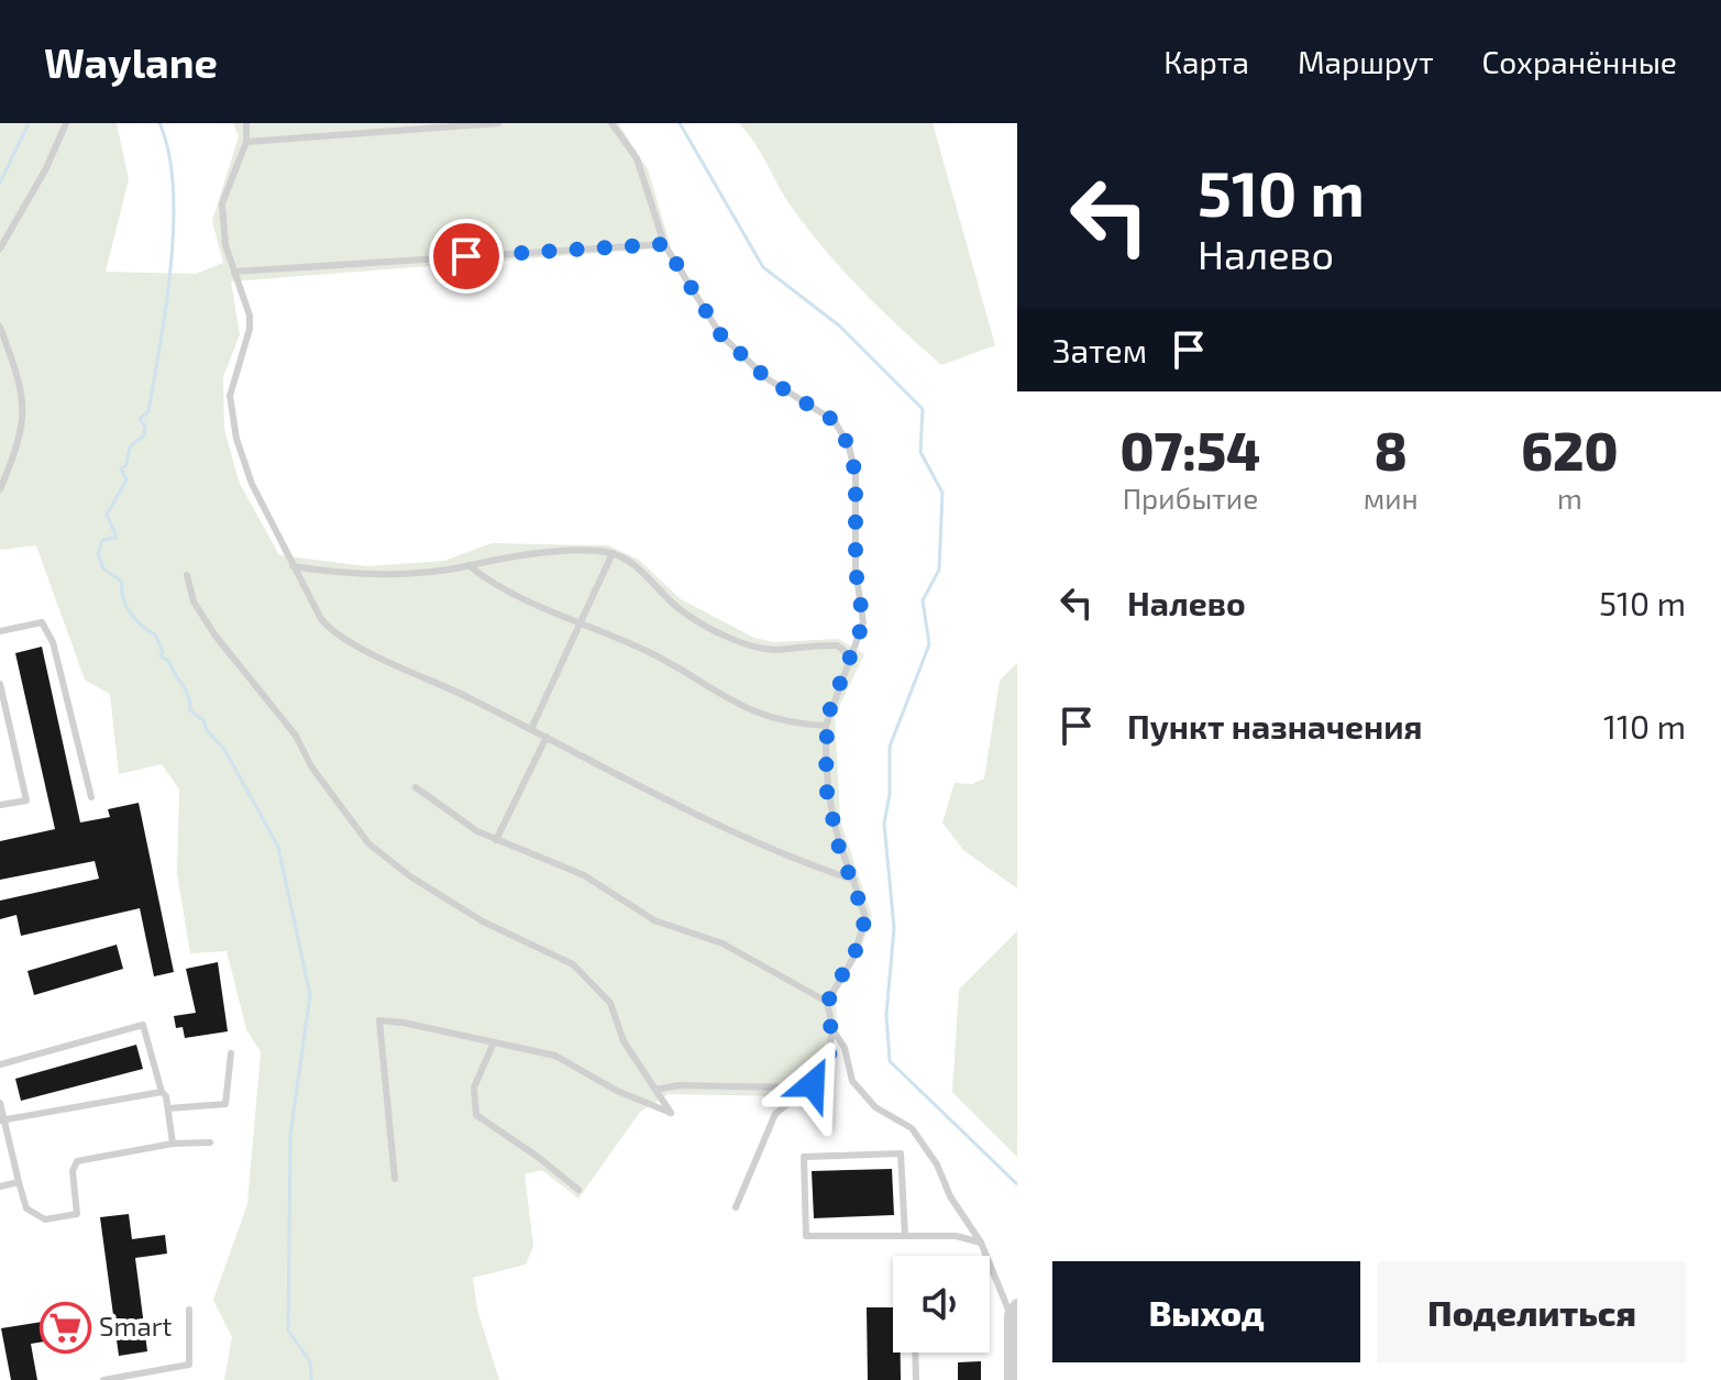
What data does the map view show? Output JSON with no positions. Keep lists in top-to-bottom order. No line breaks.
{"places":{"supermarket":["Smart"]},"page":{"header":"Waylane","nav":["Карта","Маршрут","Сохранённые"],"turn":["510 m","Налево"],"then":"Затем","eta":["07:54","Прибытие","8","мин","620","m"],"list":[{"name":"Налево","value":"510 m"},{"name":"Пункт назначения","value":"110 m"}],"buttons":["Выход","Поделиться"]}}
